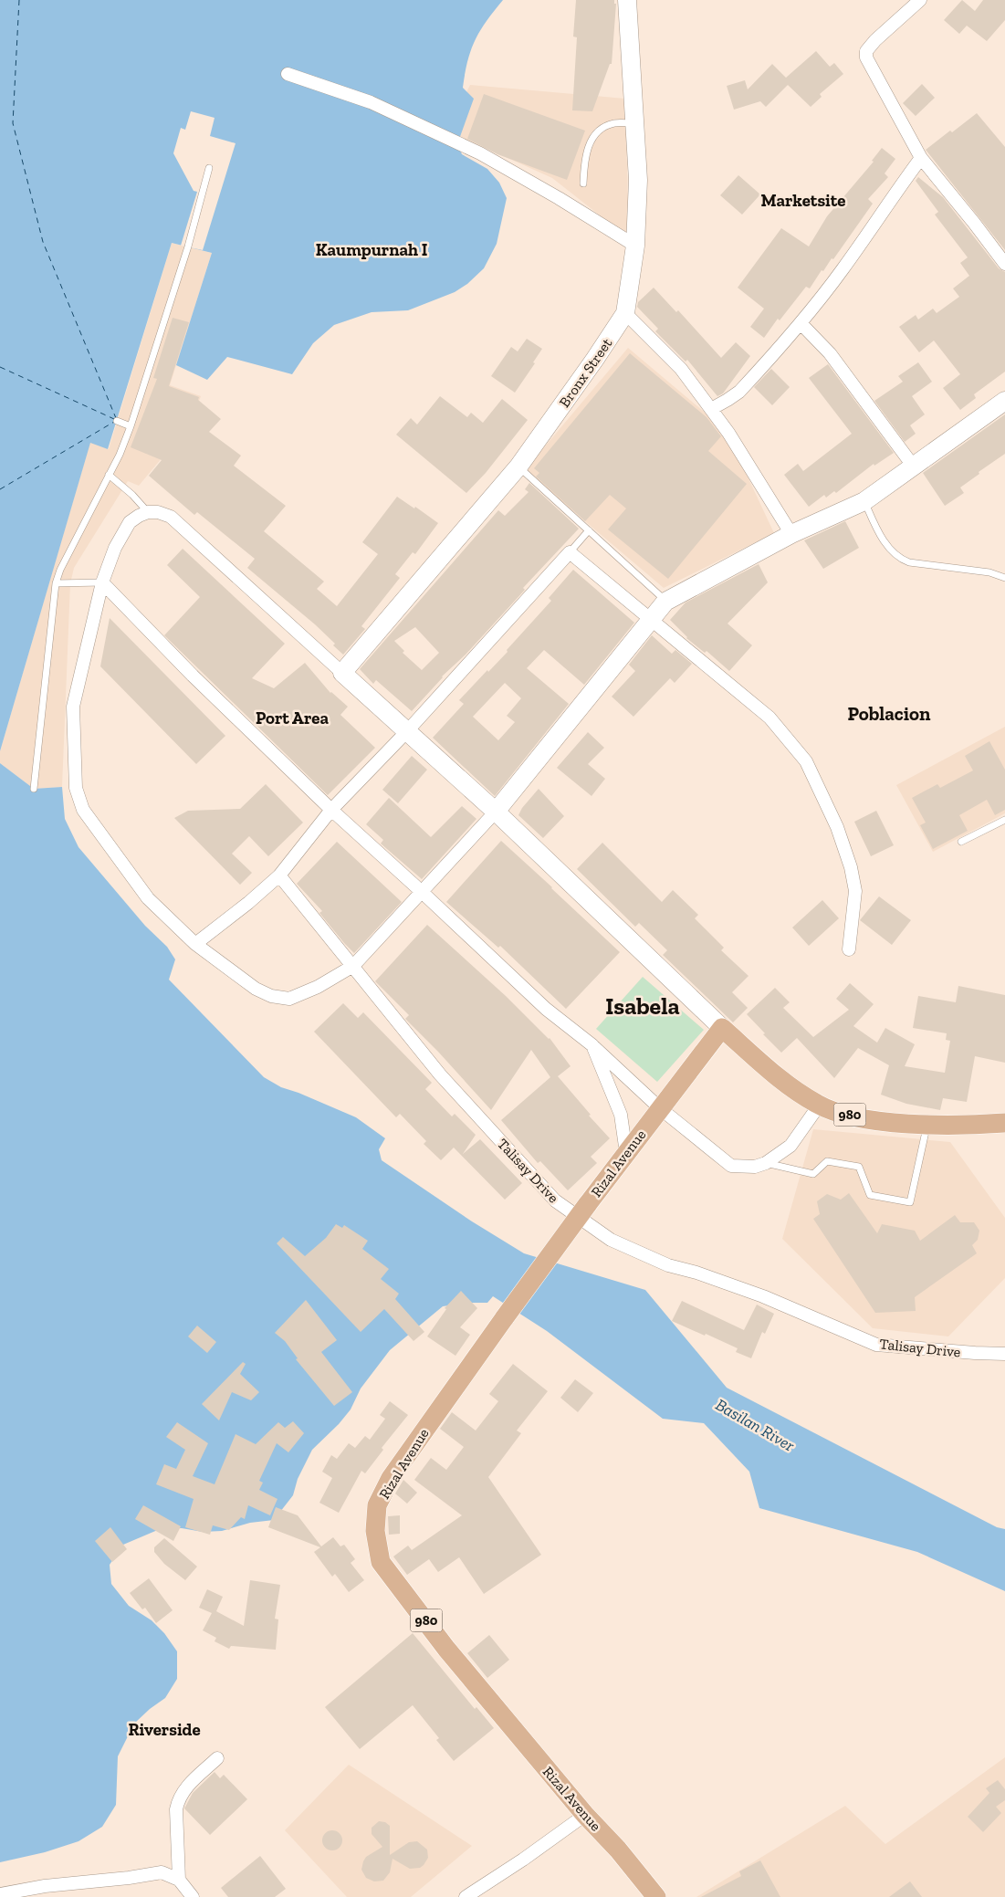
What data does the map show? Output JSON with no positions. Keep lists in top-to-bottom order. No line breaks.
{"streets":{"main road":["980","Rizal Avenue"],"street":["Bronx Street","Talisay Drive"]},"crossings":[["980","Rizal Avenue"]],"districts":["Marketsite","Kaumpurnah I","Poblacion","Port Area","Isabela","Riverside"],"water":["Basilan River"]}
